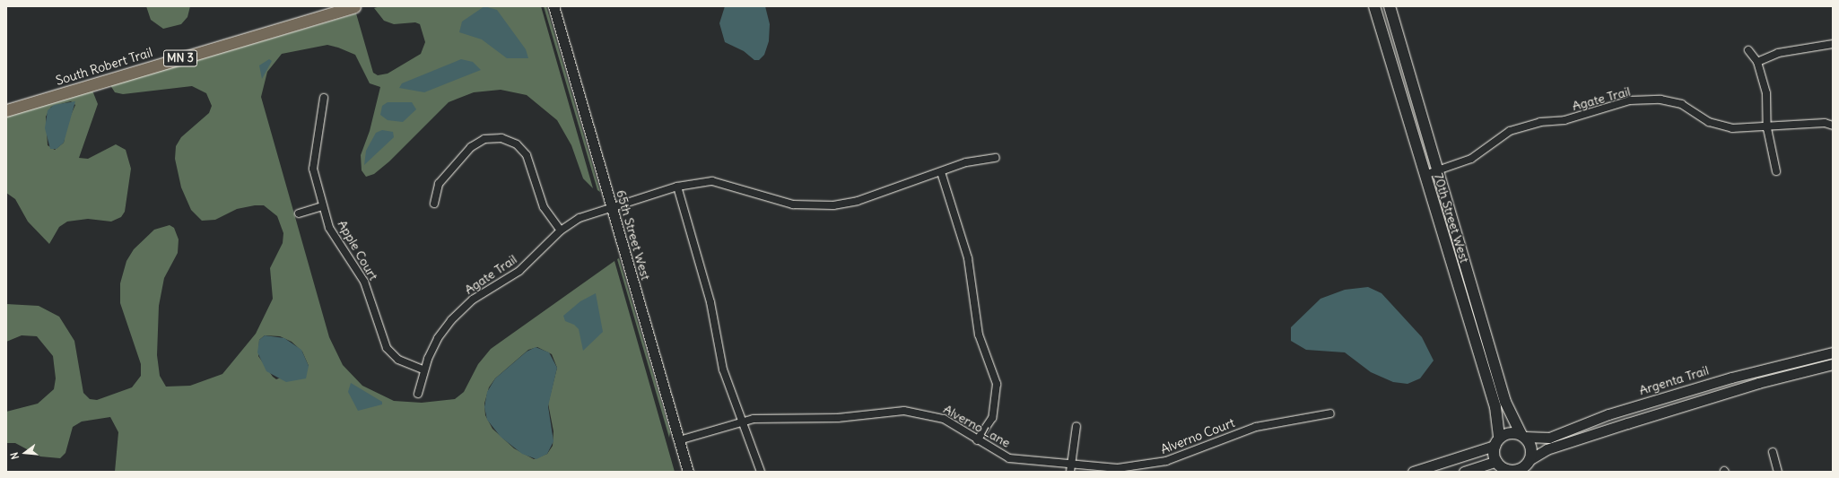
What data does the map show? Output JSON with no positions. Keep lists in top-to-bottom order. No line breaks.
{"streets":{"main road":["MN 3","South Robert Trail","70th Street West"],"street":["Agate Trail","65th Street West","Apple Court","Argenta Trail","Alverno Lane","Alverno Court"]},"crossings":[["Agate Trail","70th Street West"],["Agate Trail","65th Street West"],["Agate Trail","Apple Court"],["70th Street West","Argenta Trail"],["65th Street West","Alverno Lane"],["Alverno Lane","Alverno Court"]],"north":"left"}
